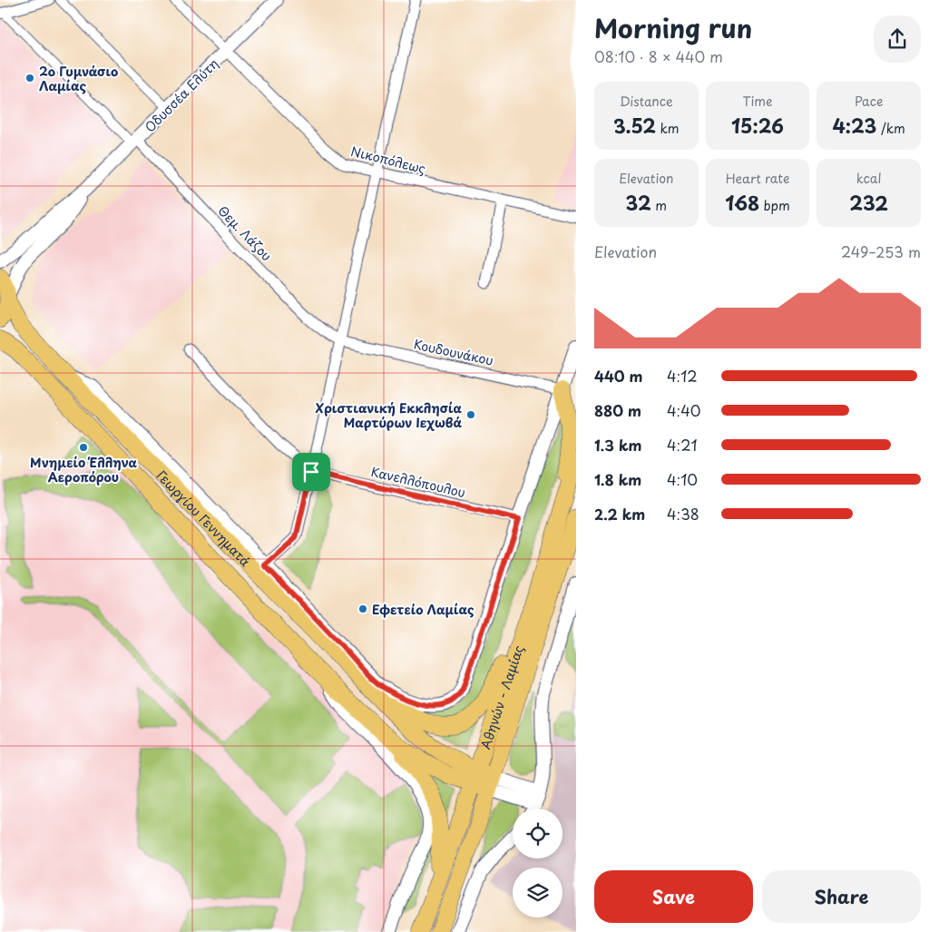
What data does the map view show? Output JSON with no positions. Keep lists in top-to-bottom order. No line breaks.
{"streets":{"main road":["Γεωργίου Γεννηματά","Αθηνών - Λαμίας"],"street":["Οδυσσέα Ελύτη","Νικοπόλεως","Θεμ. Λάζου","Κουδουνάκου","Κανελλόπουλου"]},"crossings":[["Οδυσσέα Ελύτη","Νικοπόλεως"],["Οδυσσέα Ελύτη","Θεμ. Λάζου"],["Οδυσσέα Ελύτη","Γεωργίου Γεννηματά"],["Θεμ. Λάζου","Κουδουνάκου"],["Γεωργίου Γεννηματά","Αθηνών - Λαμίας"]],"places":["2ο Γυμνάσιο Λαμίας","Χριστιανική Εκκλησία Μαρτύρων Ιεχωβά","Μνημείο Έλληνα Αεροπόρου","Εφετείο Λαμίας"],"page":{"heading":["Morning run","08:10 · 8 × 440 m"],"stats":[["Distance","3.52 km"],["Time","15:26"],["Pace","4:23 /km"],["Elevation","32 m"],["Heart rate","168 bpm"],["kcal","232"]],"chart":["Elevation","249–253 m"],"list":[{"name":"440 m","note":"4:12"},{"name":"880 m","note":"4:40"},{"name":"1.3 km","note":"4:21"},{"name":"1.8 km","note":"4:10"},{"name":"2.2 km","note":"4:38"}],"buttons":["Save","Share"]}}
